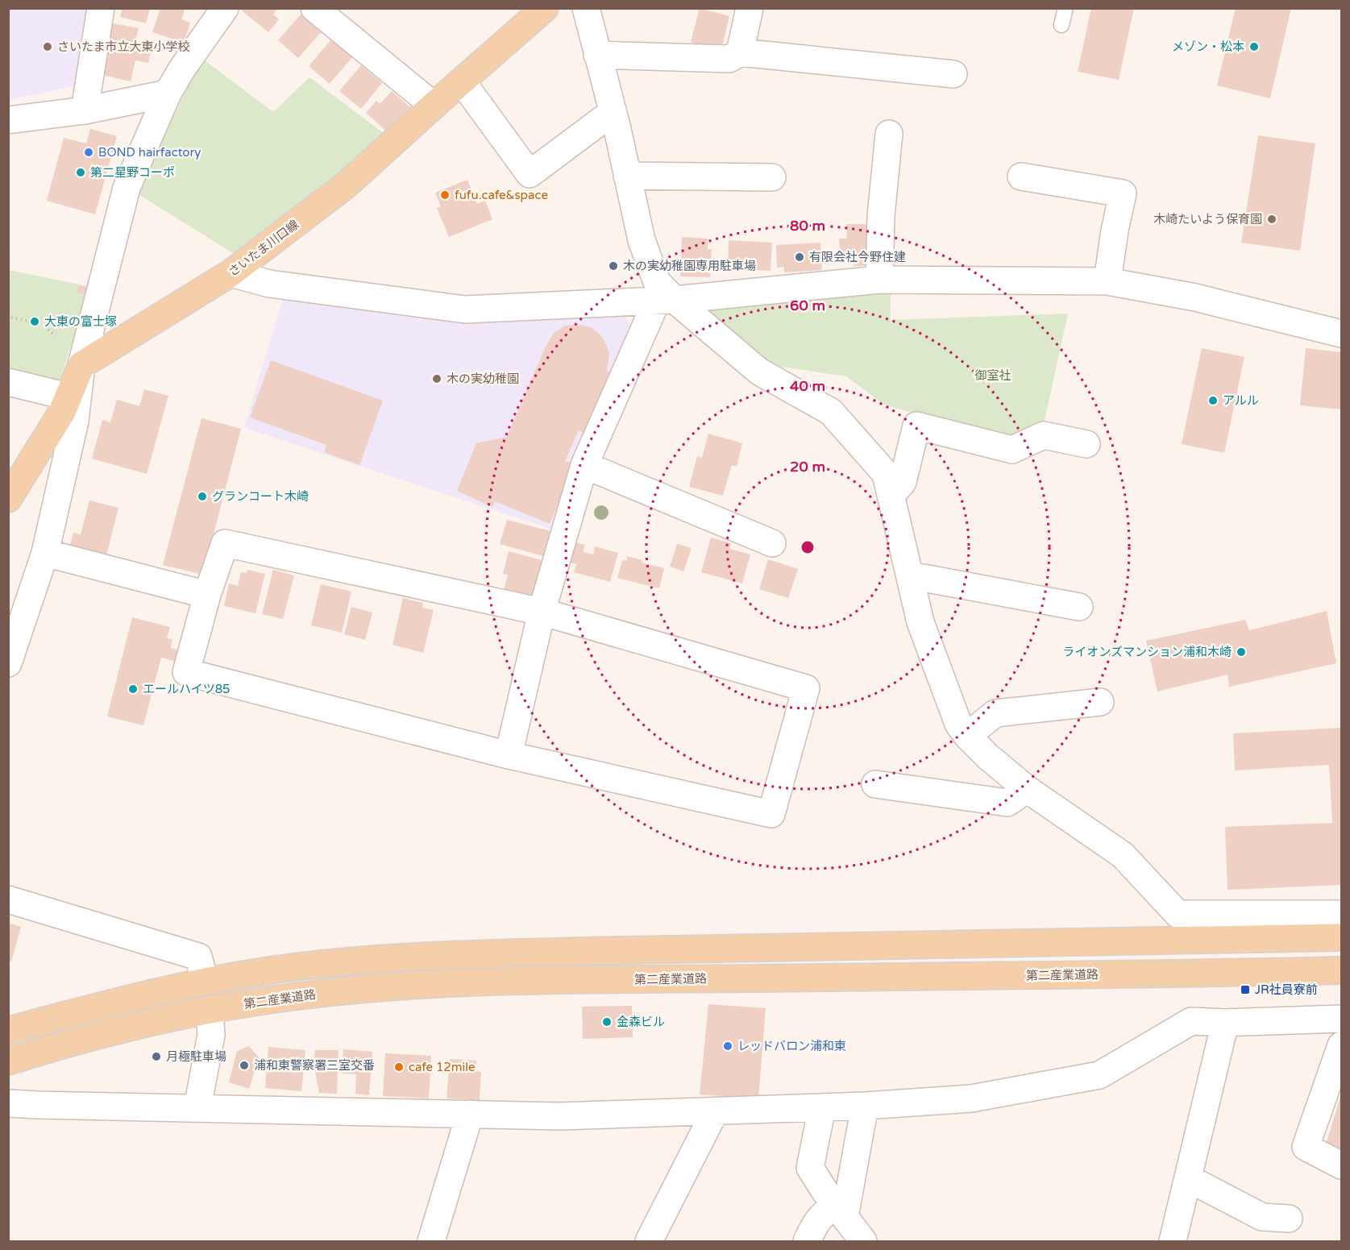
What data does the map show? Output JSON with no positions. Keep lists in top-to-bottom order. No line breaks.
{"streets":{"main road":["さいたま川口線","第二産業道路"]},"parks":["御室社"],"places":{"other":["さいたま市立大東小学校","メゾン・松本","BOND hairfactory","第二星野コーポ","fufu.cafe&space","木崎たいよう保育園","有限会社今野住建","木の実幼稚園専用駐車場","大東の富士塚","木の実幼稚園","アルル","グランコート木崎","ライオンズマンション浦和木崎","エールハイツ85","金森ビル","レッドバロン浦和東","月極駐車場","浦和東警察署三室交番","cafe 12mile"],"transit":["JR社員寮前"]},"rings":["80 m","60 m","40 m","20 m"]}
